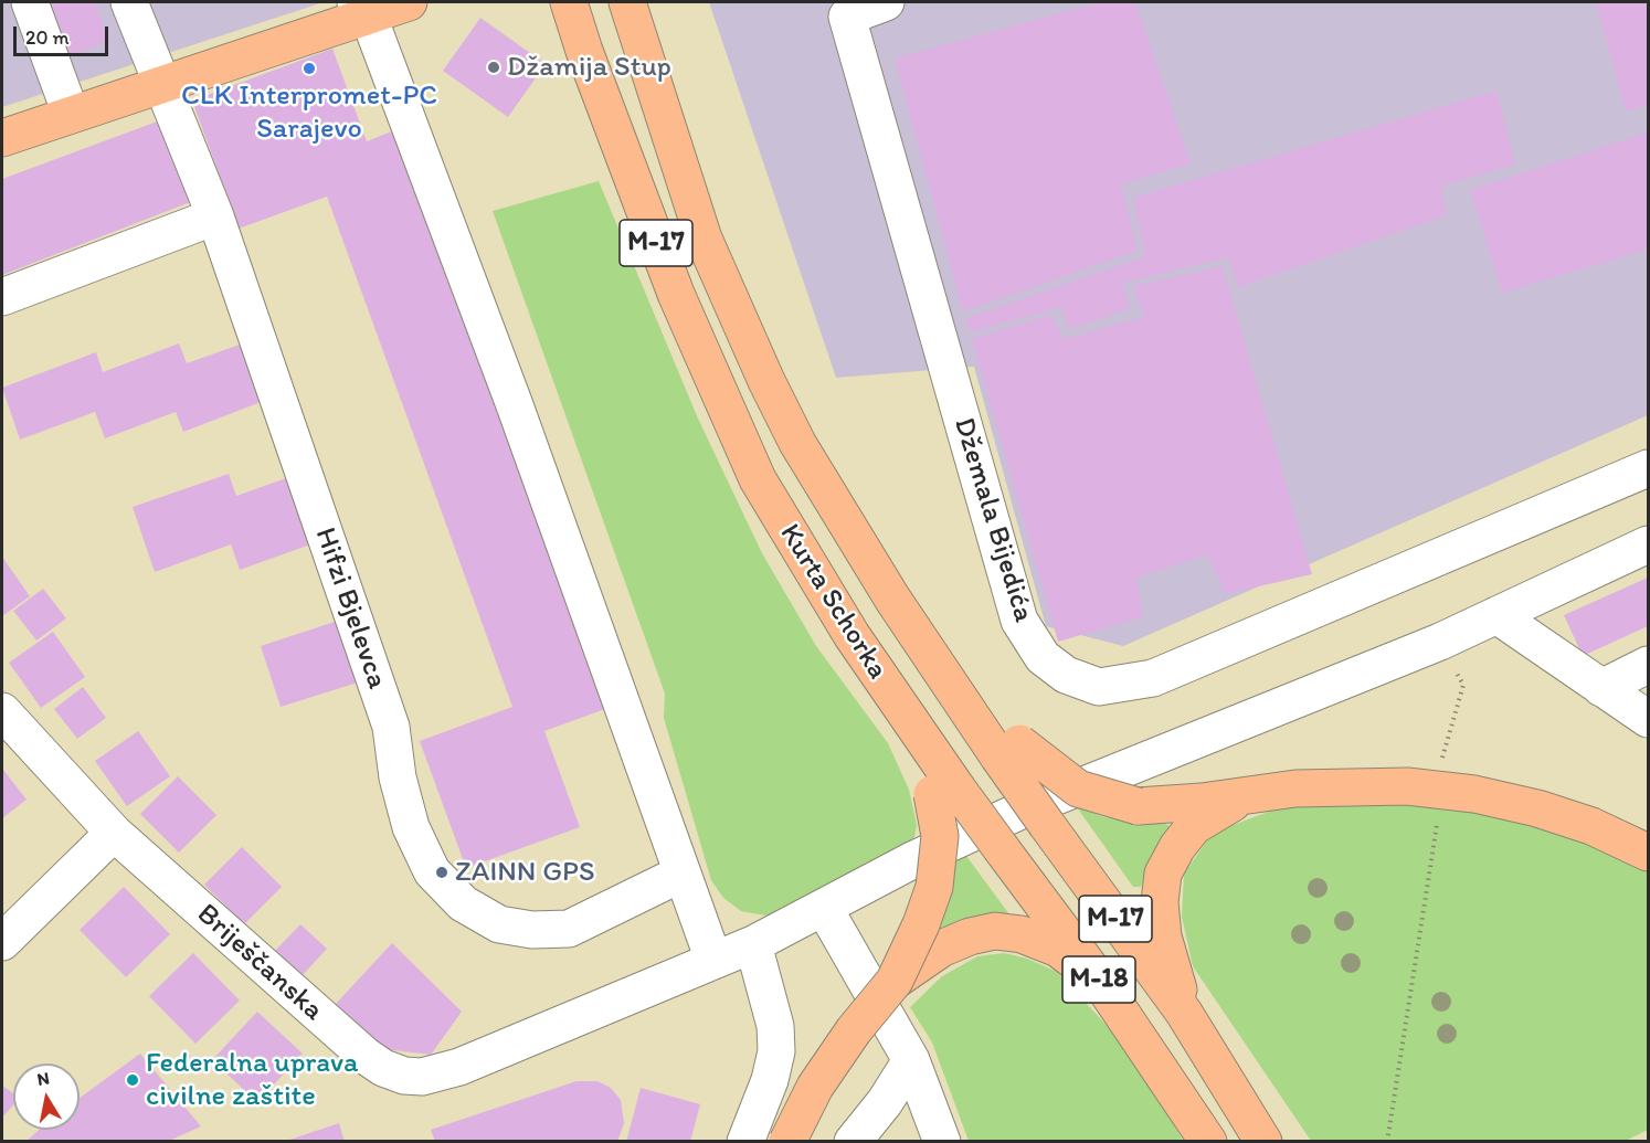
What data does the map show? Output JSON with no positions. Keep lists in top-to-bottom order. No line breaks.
{"streets":{"main road":["M-17","Kurta Schorka","M-18"],"street":["Džemala Bijedića","Hifzi Bjelevca","Briješčanska"]},"crossings":[["M-17","Kurta Schorka"]],"places":["Džamija Stup","CLK Interpromet-PC Sarajevo","ZAINN GPS","Federalna uprava civilne zaštite"],"scale_bar":"20 m","north":"top"}
